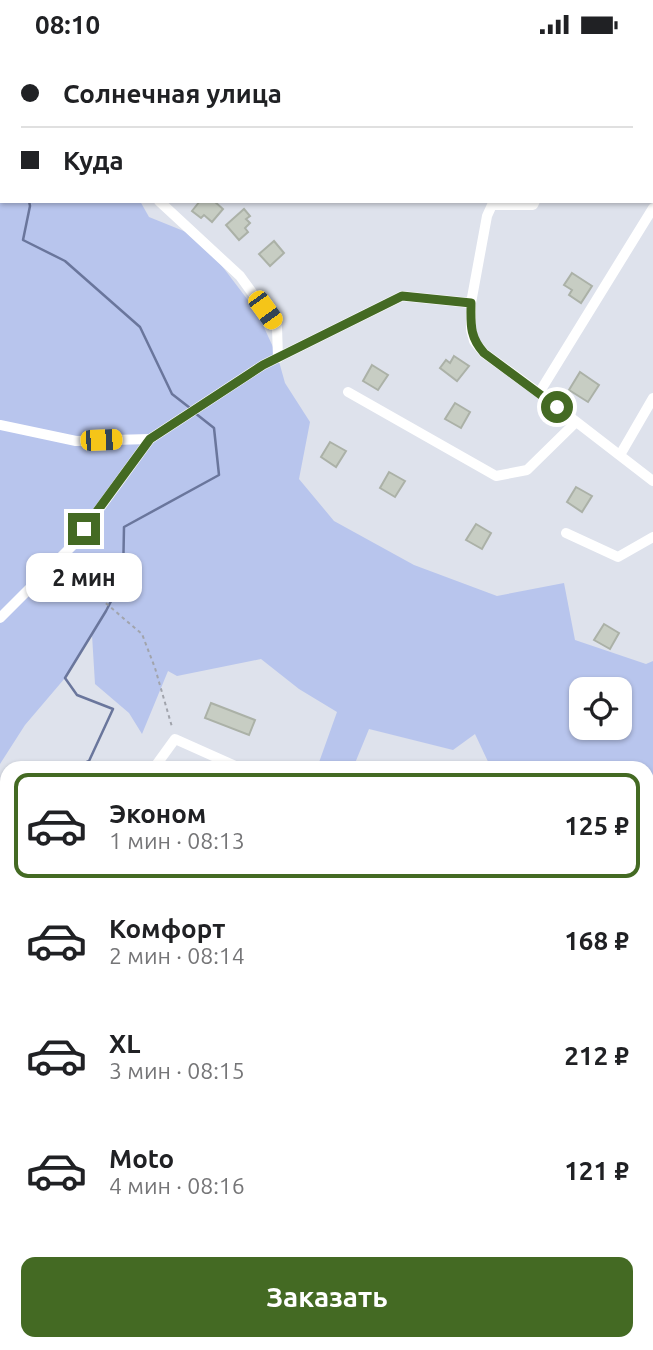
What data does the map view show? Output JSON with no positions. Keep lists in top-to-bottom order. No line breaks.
{"page":{"status":"08:10","banner":["Солнечная улица","Куда"],"bubble":"2 мин","list":[{"name":"Эконом","note":"1 мин · 08:13","value":"125 ₽"},{"name":"Комфорт","note":"2 мин · 08:14","value":"168 ₽"},{"name":"XL","note":"3 мин · 08:15","value":"212 ₽"},{"name":"Moto","note":"4 мин · 08:16","value":"121 ₽"}],"buttons":"Заказать"}}
